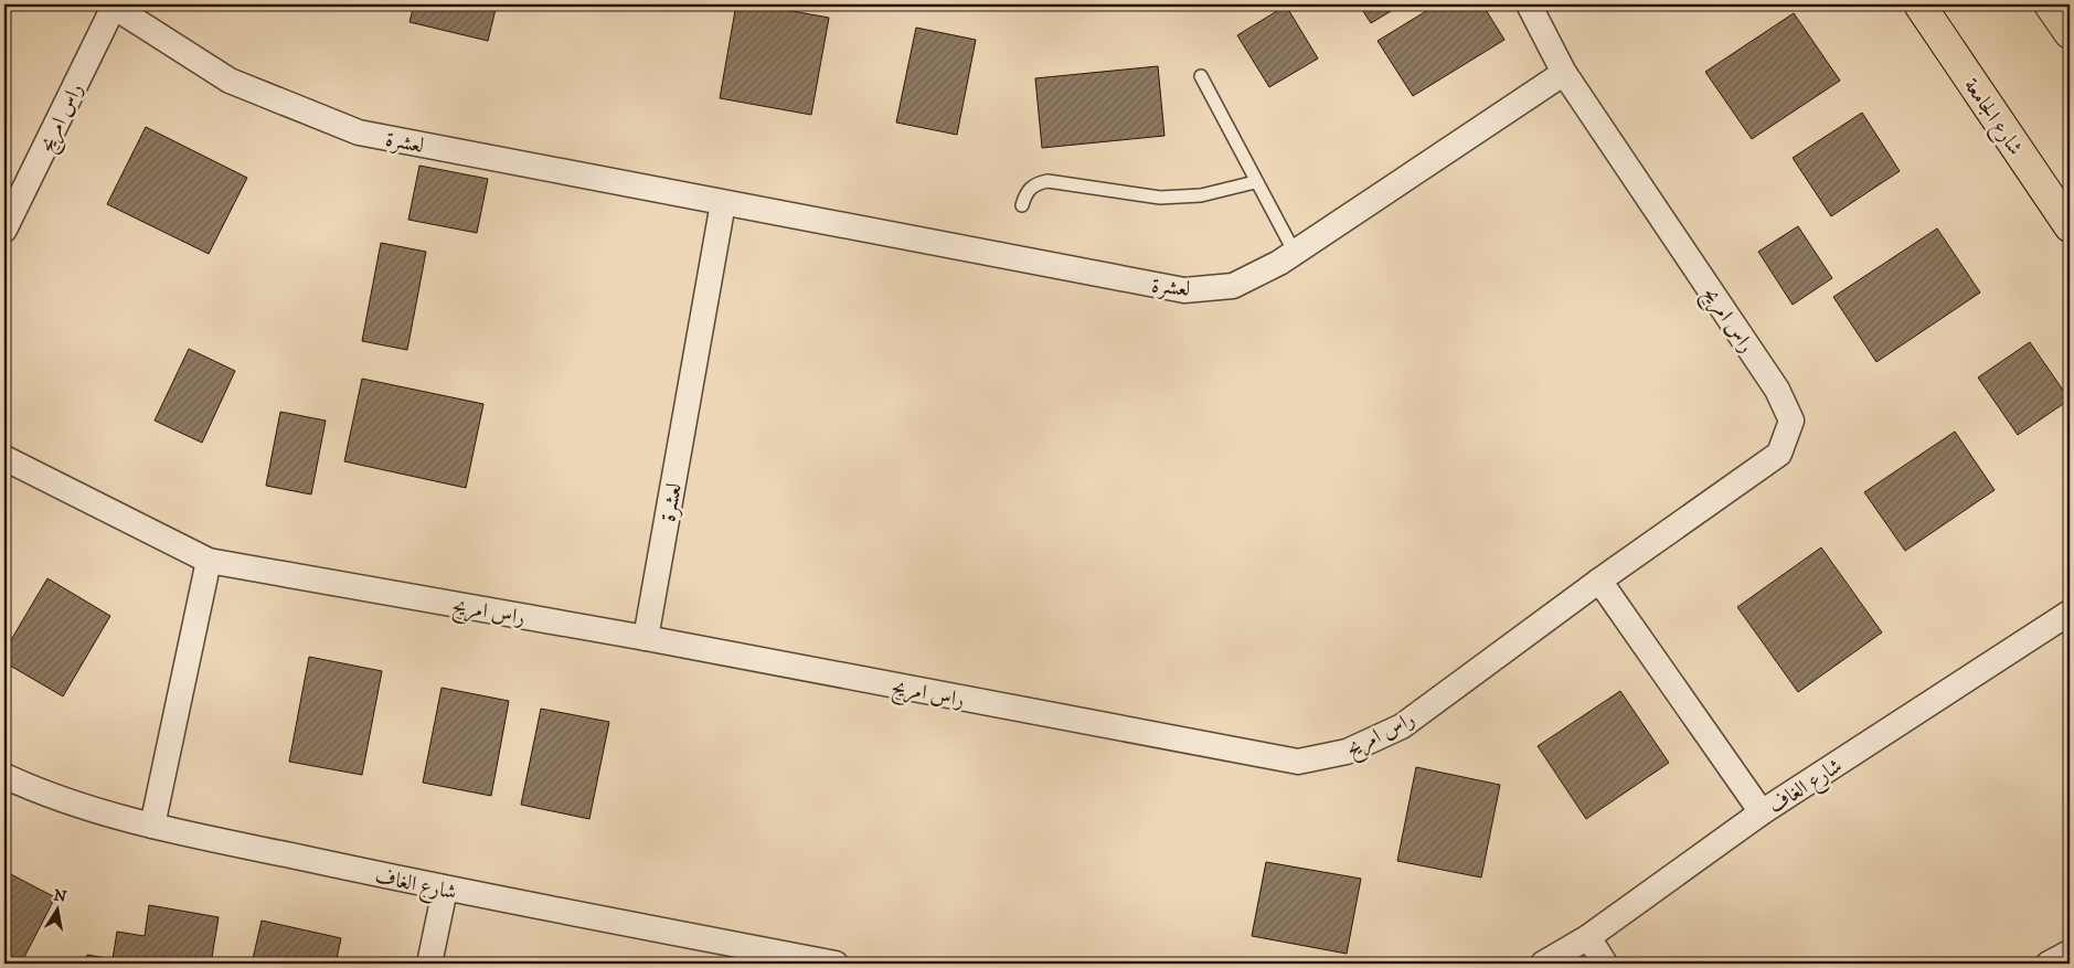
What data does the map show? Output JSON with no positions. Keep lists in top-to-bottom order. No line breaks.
{"streets":{"main road":["شارع الجامعة"],"street":["راس امريح","لعشرة","شارع الغاف"]},"crossings":[["راس امريح","لعشرة"]],"north":"top"}
